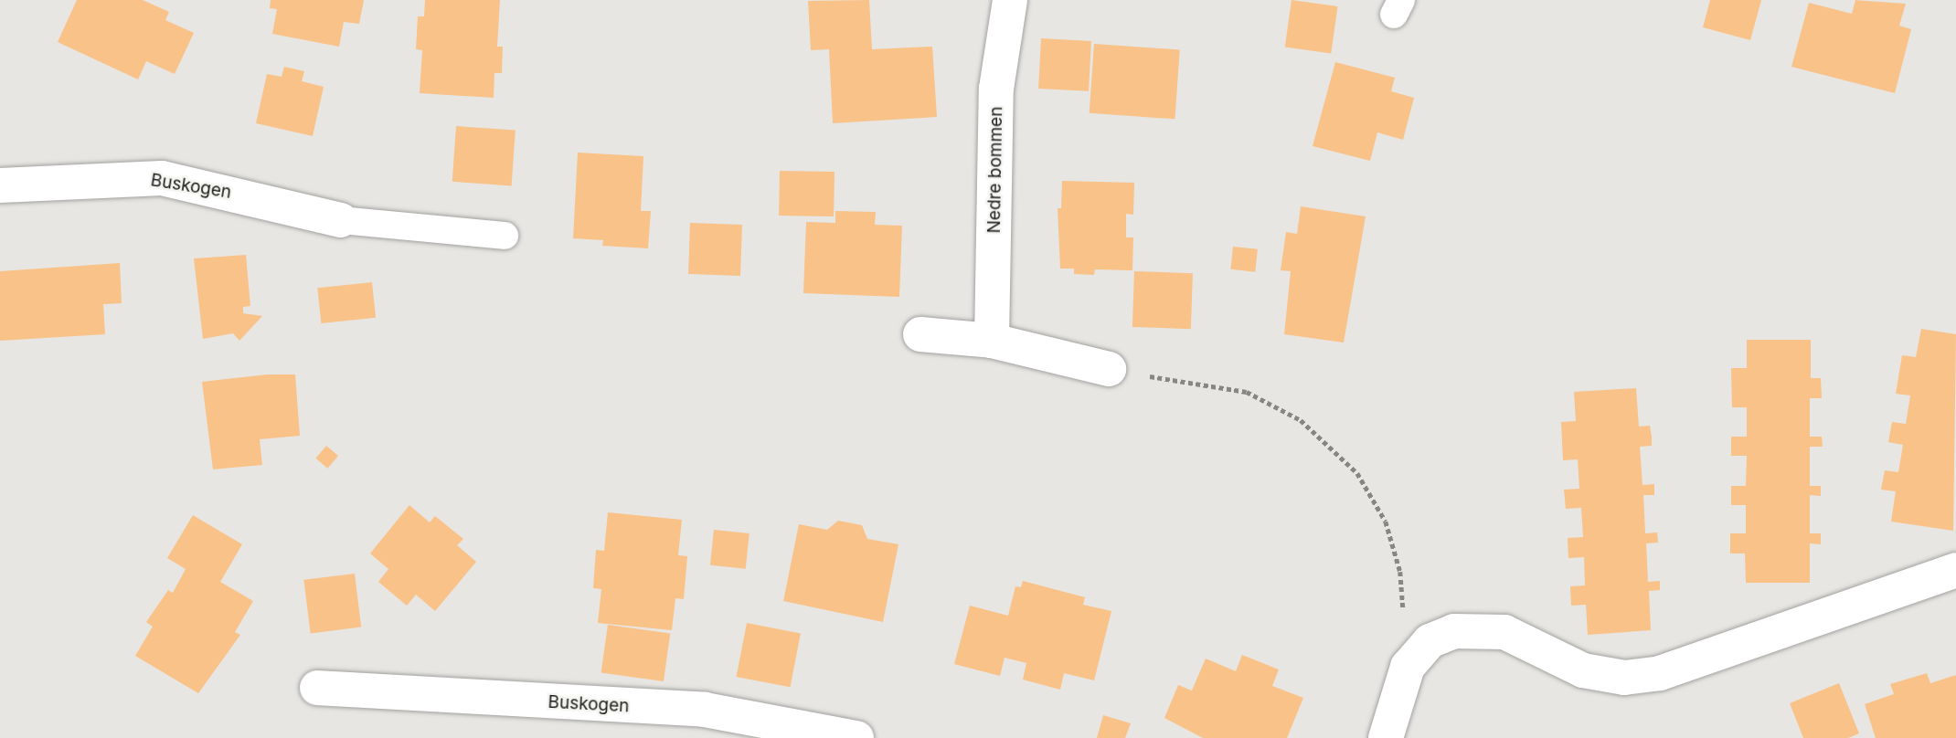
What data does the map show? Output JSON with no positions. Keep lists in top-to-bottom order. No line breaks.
{"streets":{"street":["Nedre bommen","Buskogen"]}}
